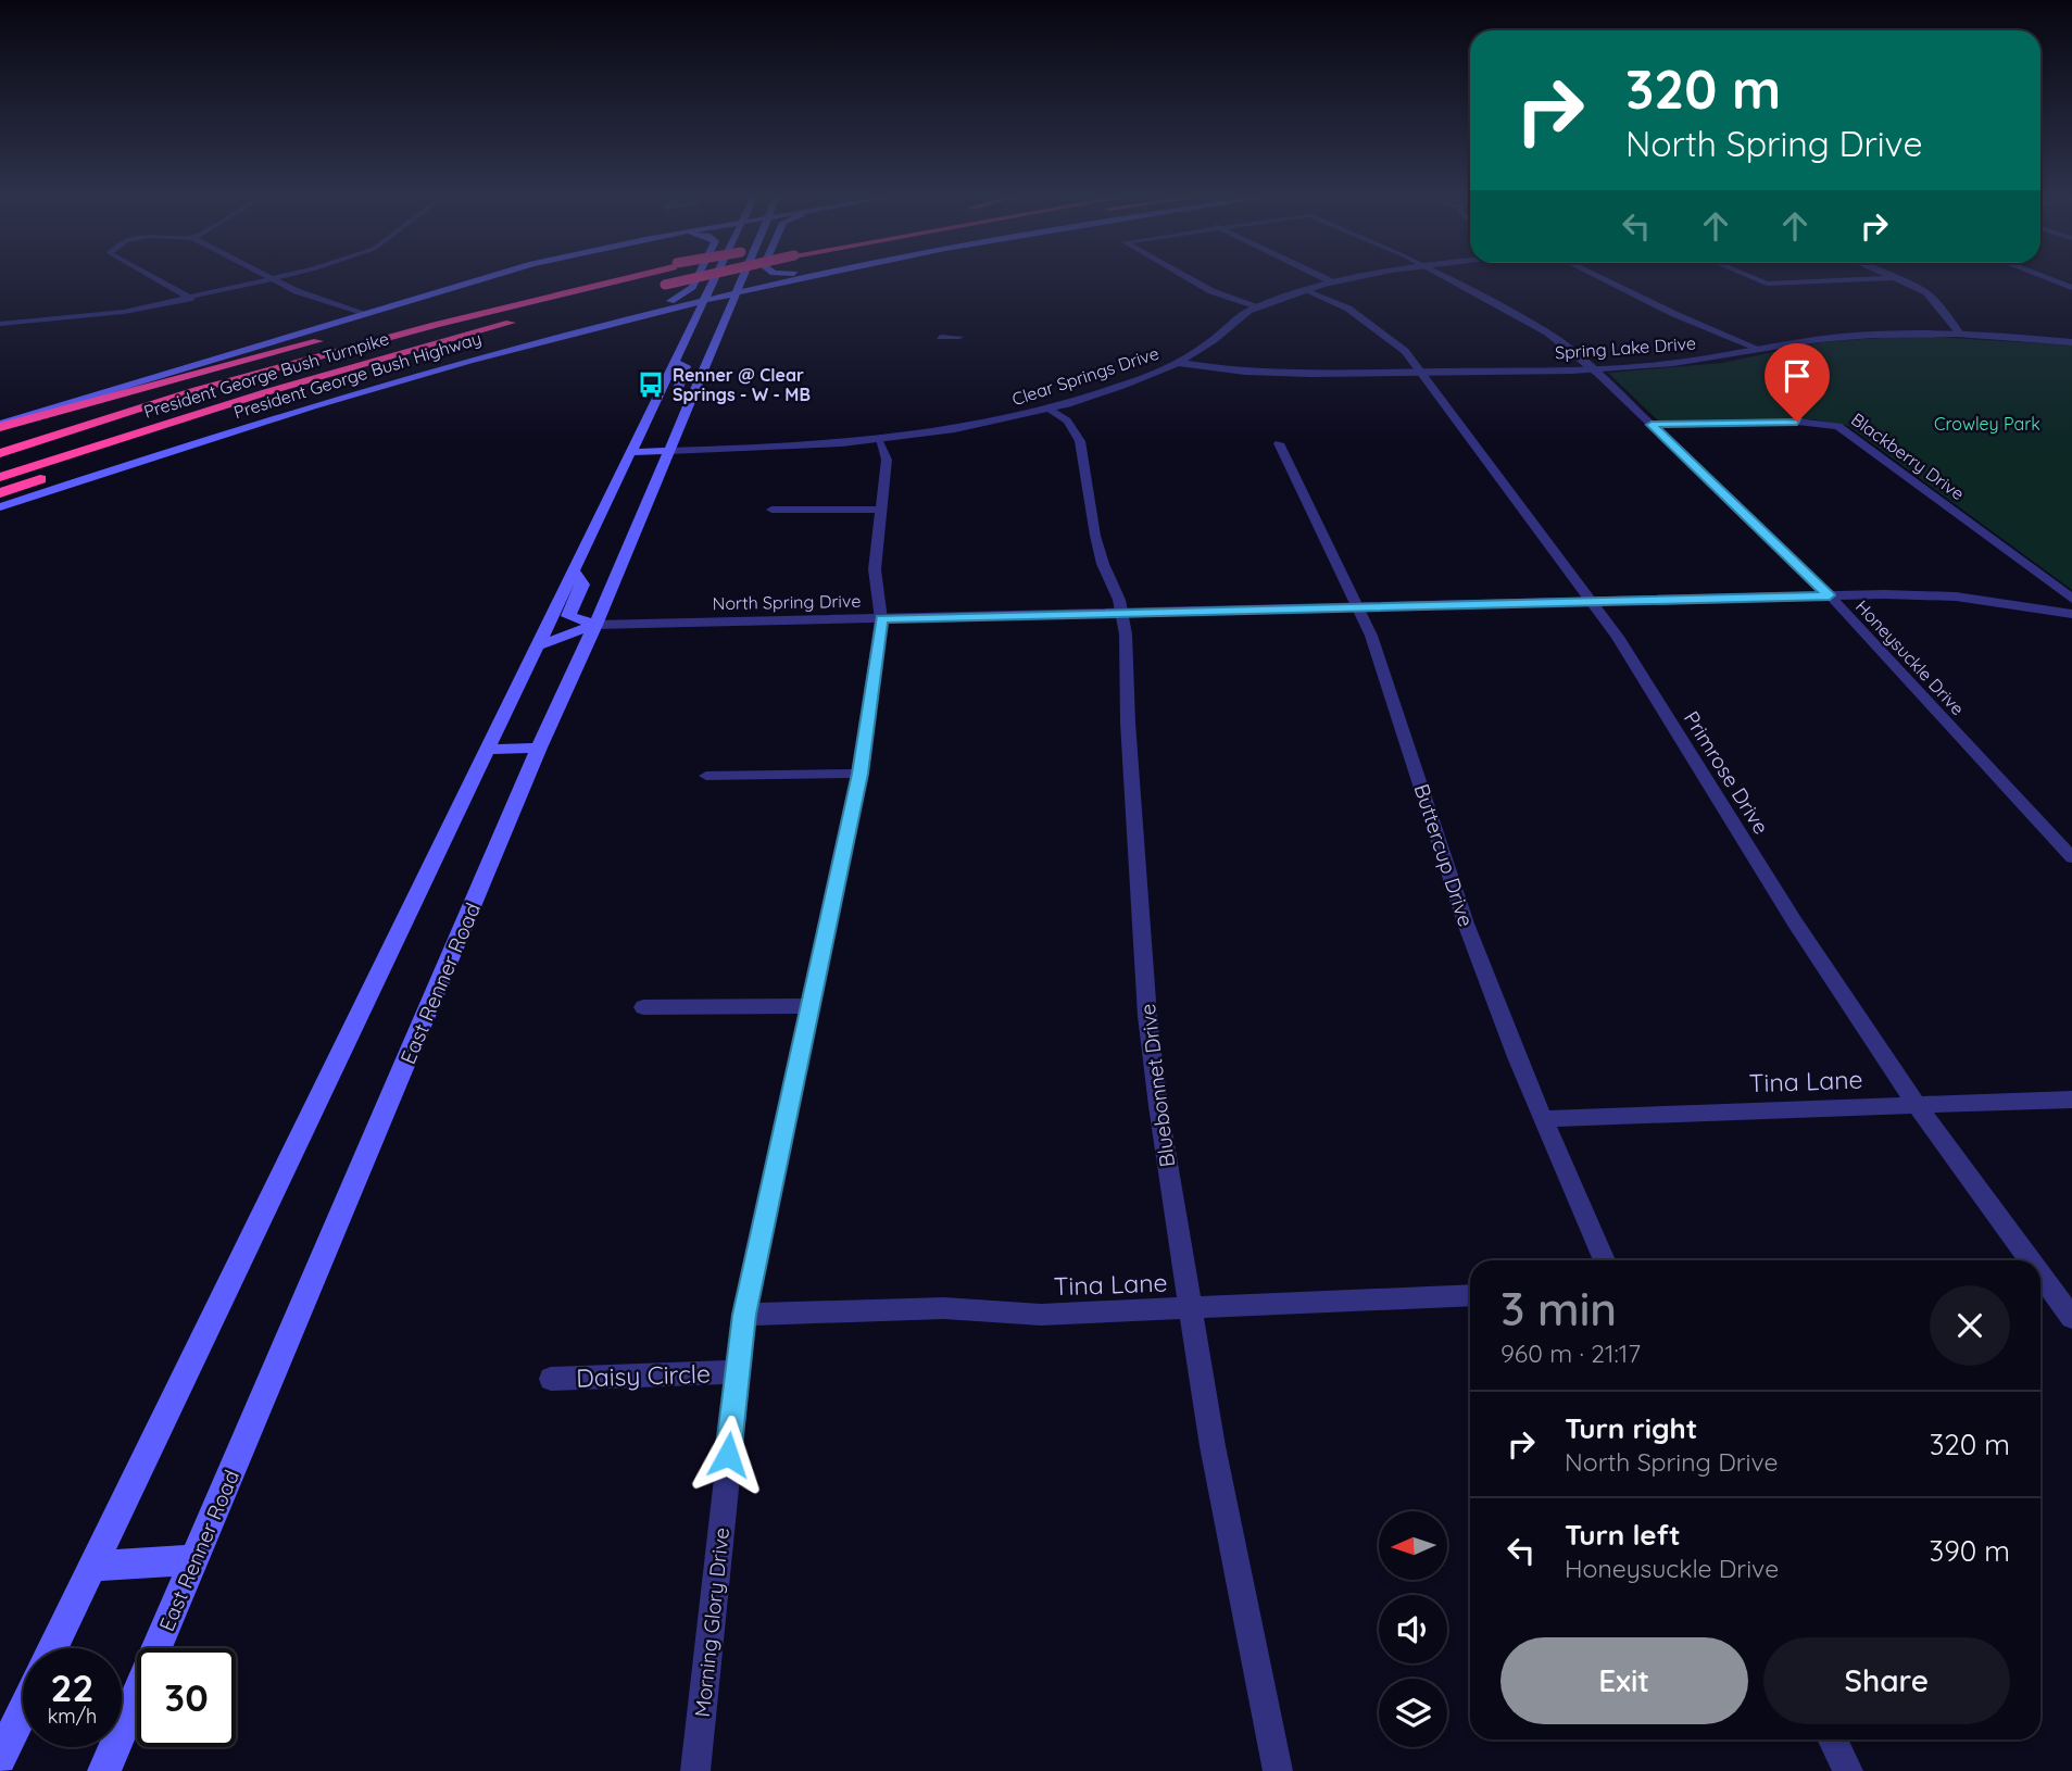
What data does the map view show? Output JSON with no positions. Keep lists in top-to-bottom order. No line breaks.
{"streets":{"highway":["President George Bush Turnpike"],"main road":["President George Bush Highway","East Renner Road"],"street":["Spring Lake Drive","Clear Springs Drive","Blackberry Drive","North Spring Drive","Honeysuckle Drive","Primrose Drive","Buttercup Drive","Tina Lane","Bluebonnet Drive","Daisy Circle","Morning Glory Drive"]},"crossings":[["Spring Lake Drive","Clear Springs Drive"],["Spring Lake Drive","Honeysuckle Drive"],["Spring Lake Drive","Primrose Drive"],["President George Bush Highway","East Renner Road"],["Clear Springs Drive","Primrose Drive"],["Clear Springs Drive","East Renner Road"],["Clear Springs Drive","Bluebonnet Drive"],["Clear Springs Drive","Morning Glory Drive"],["Blackberry Drive","Honeysuckle Drive"],["North Spring Drive","Honeysuckle Drive"],["North Spring Drive","Primrose Drive"],["North Spring Drive","Buttercup Drive"],["North Spring Drive","East Renner Road"],["North Spring Drive","Bluebonnet Drive"],["North Spring Drive","Morning Glory Drive"],["Primrose Drive","Tina Lane"],["Buttercup Drive","Tina Lane"],["Tina Lane","Bluebonnet Drive"],["Tina Lane","Morning Glory Drive"],["Daisy Circle","Morning Glory Drive"]],"parks":["Crowley Park"],"places":{"bus stop":["Renner @ Clear Springs - W - MB"]},"north":"left","page":{"turn":["320 m","North Spring Drive"],"heading":["3 min","960 m · 21:17"],"list":[{"name":"Turn right","note":"North Spring Drive","value":"320 m"},{"name":"Turn left","note":"Honeysuckle Drive","value":"390 m"}],"buttons":["Exit","Share"],"speed":"22 km/h","limit":"30"}}
